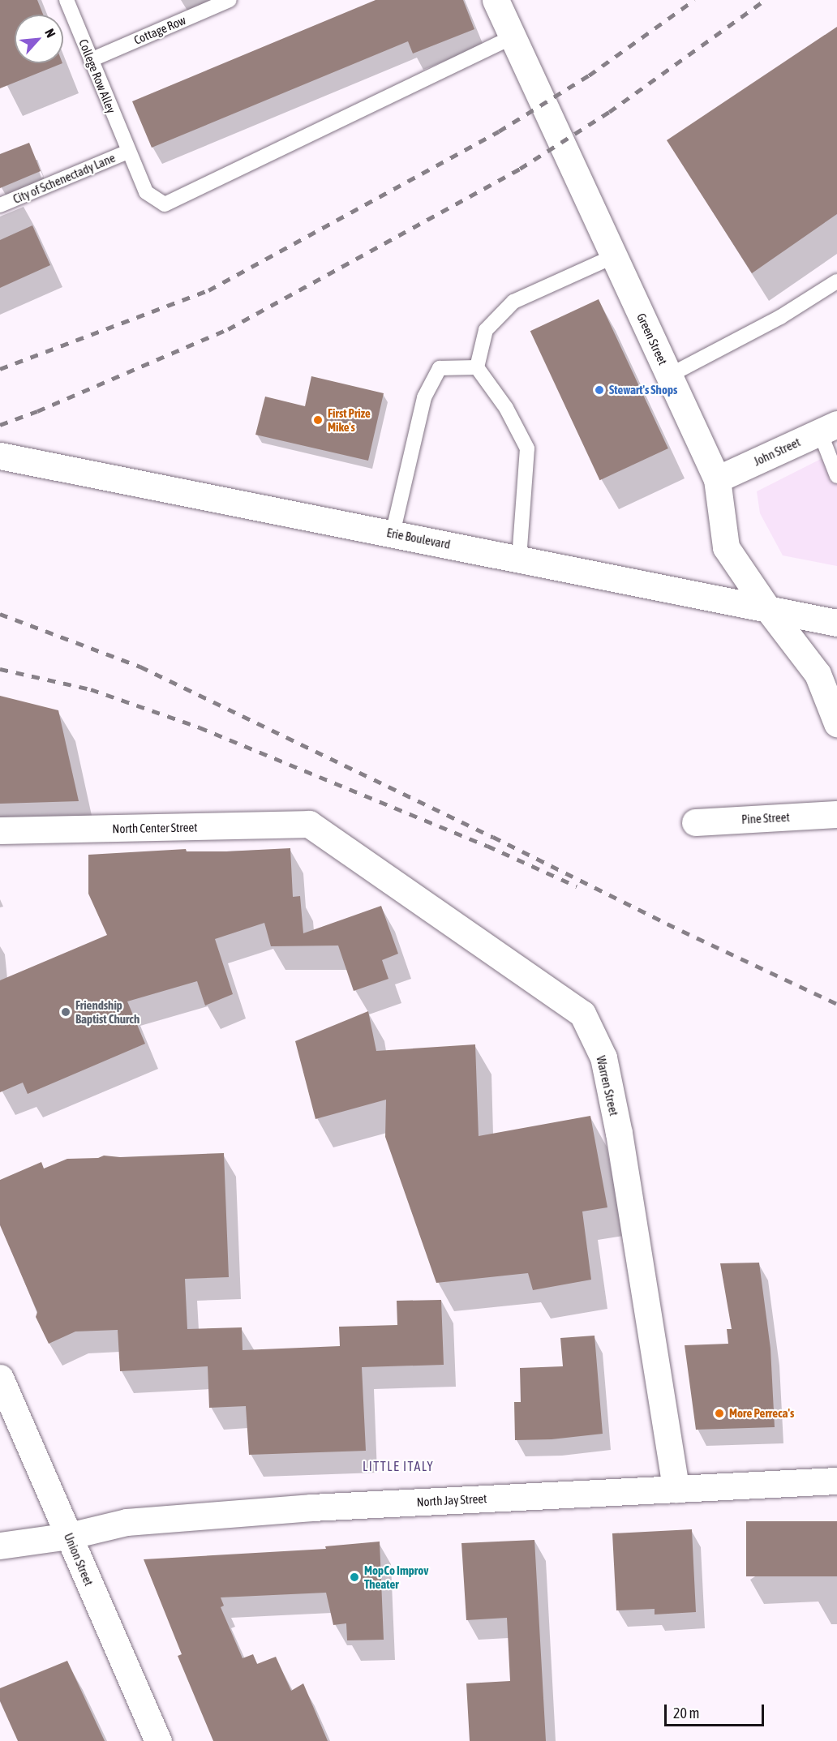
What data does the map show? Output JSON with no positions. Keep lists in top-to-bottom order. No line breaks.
{"streets":{"main road":["Green Street","John Street","Erie Boulevard","Pine Street","North Center Street","Warren Street","North Jay Street","Union Street"],"lane":["Cottage Row","College Row Alley","City of Schenectady Lane"]},"crossings":[["Cottage Row","College Row Alley"],["College Row Alley","City of Schenectady Lane"],["College Row Alley","Green Street"],["Green Street","John Street"],["Green Street","Erie Boulevard"],["North Center Street","Warren Street"],["Warren Street","North Jay Street"],["North Jay Street","Union Street"]],"districts":["LITTLE ITALY"],"places":["Stewart's Shops","First Prize Mike's","Friendship Baptist Church","More Perreca's","MopCo Improv Theater"],"scale_bar":"20 m","north":"top right"}
